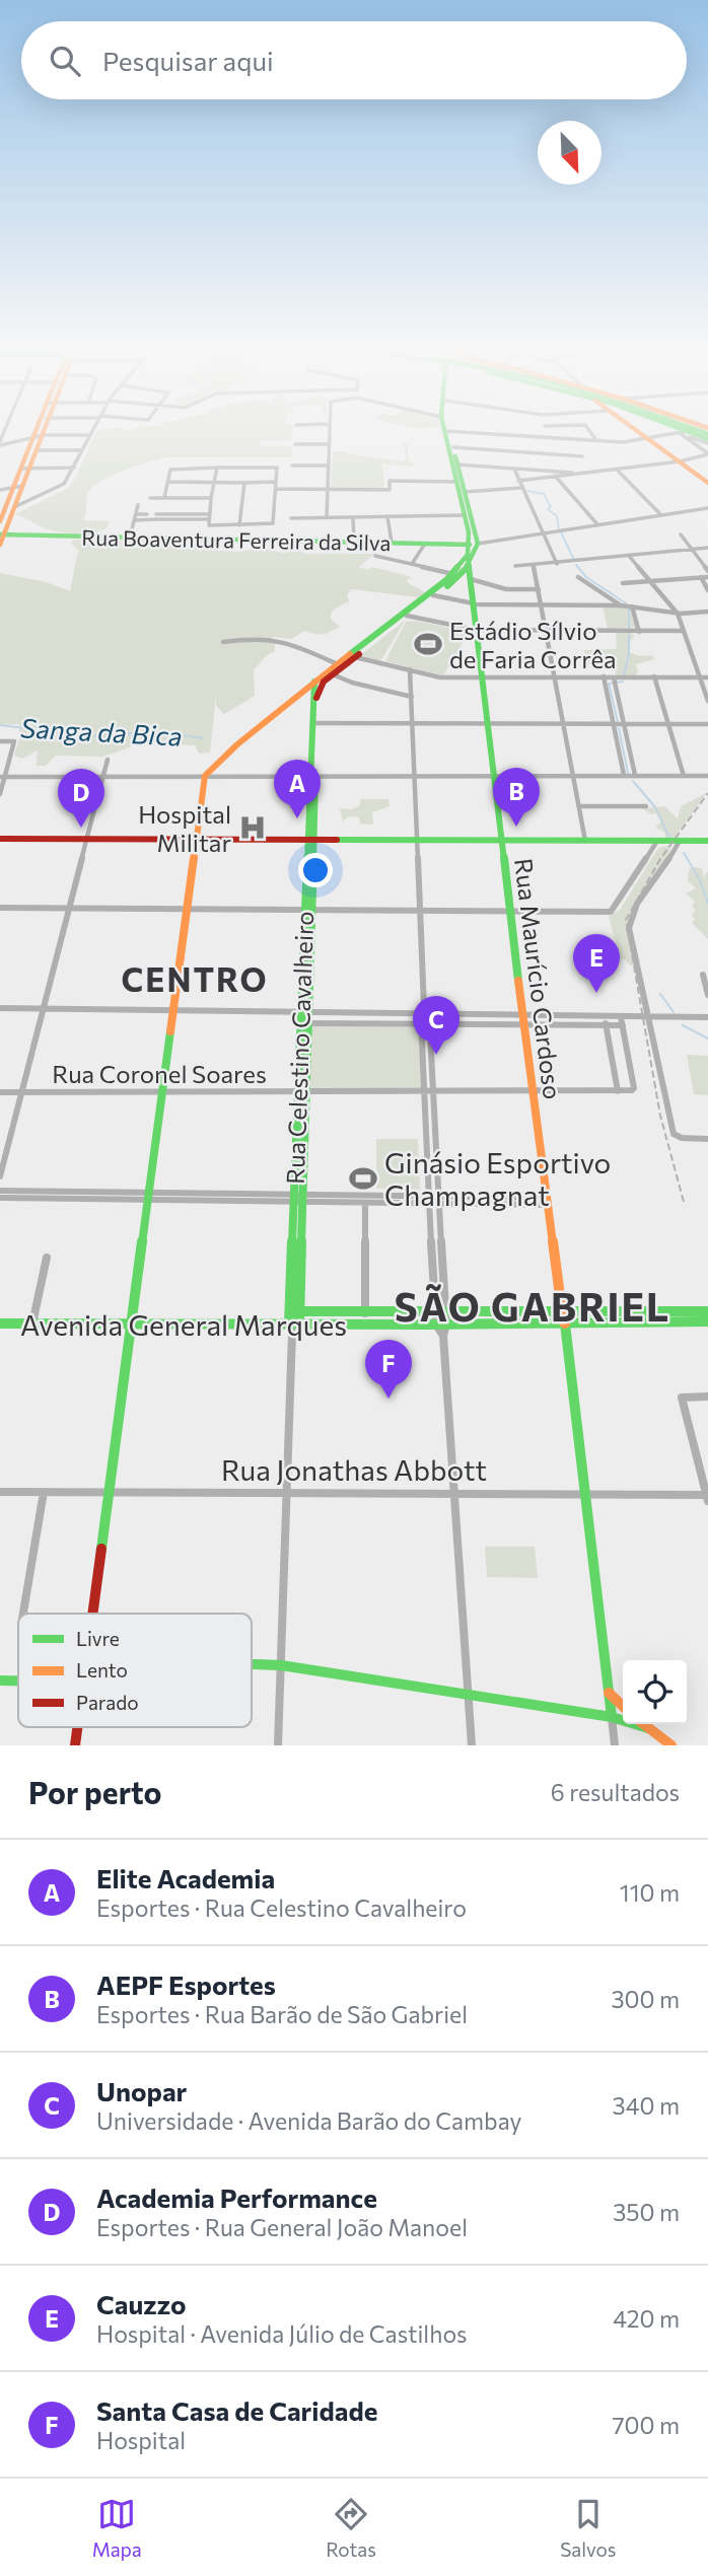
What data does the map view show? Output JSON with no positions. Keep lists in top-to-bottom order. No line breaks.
{"streets":{"main road":["Rua Boaventura Ferreira da Silva","Rua Maurício Cardoso","Rua Celestino Cavalheiro","Avenida General Marques"],"street":["Rua Coronel Soares","Rua Jonathas Abbott"]},"crossings":[["Rua Maurício Cardoso","Rua Coronel Soares"],["Rua Maurício Cardoso","Avenida General Marques"],["Rua Maurício Cardoso","Rua Jonathas Abbott"],["Rua Celestino Cavalheiro","Rua Coronel Soares"],["Rua Celestino Cavalheiro","Avenida General Marques"]],"districts":["CENTRO","SÃO GABRIEL"],"water":["Sanga da Bica"],"places":{"sports":["Estádio Sílvio de Faria Corrêa","Ginásio Esportivo Champagnat"],"hospital":["Hospital Militar"]},"legend":["Livre","Lento","Parado"],"north":"bottom right","page":{"search":"Pesquisar aqui","pins":["A","B","D","E","C","F"],"heading":["Por perto","6 resultados"],"list":[{"mark":"A","name":"Elite Academia","note":"Esportes · Rua Celestino Cavalheiro","value":"110 m"},{"mark":"B","name":"AEPF Esportes","note":"Esportes · Rua Barão de São Gabriel","value":"300 m"},{"mark":"C","name":"Unopar","note":"Universidade · Avenida Barão do Cambay","value":"340 m"},{"mark":"D","name":"Academia Performance","note":"Esportes · Rua General João Manoel","value":"350 m"},{"mark":"E","name":"Cauzzo","note":"Hospital · Avenida Júlio de Castilhos","value":"420 m"},{"mark":"F","name":"Santa Casa de Caridade","note":"Hospital","value":"700 m"}],"nav":["Mapa","Rotas","Salvos"]}}
